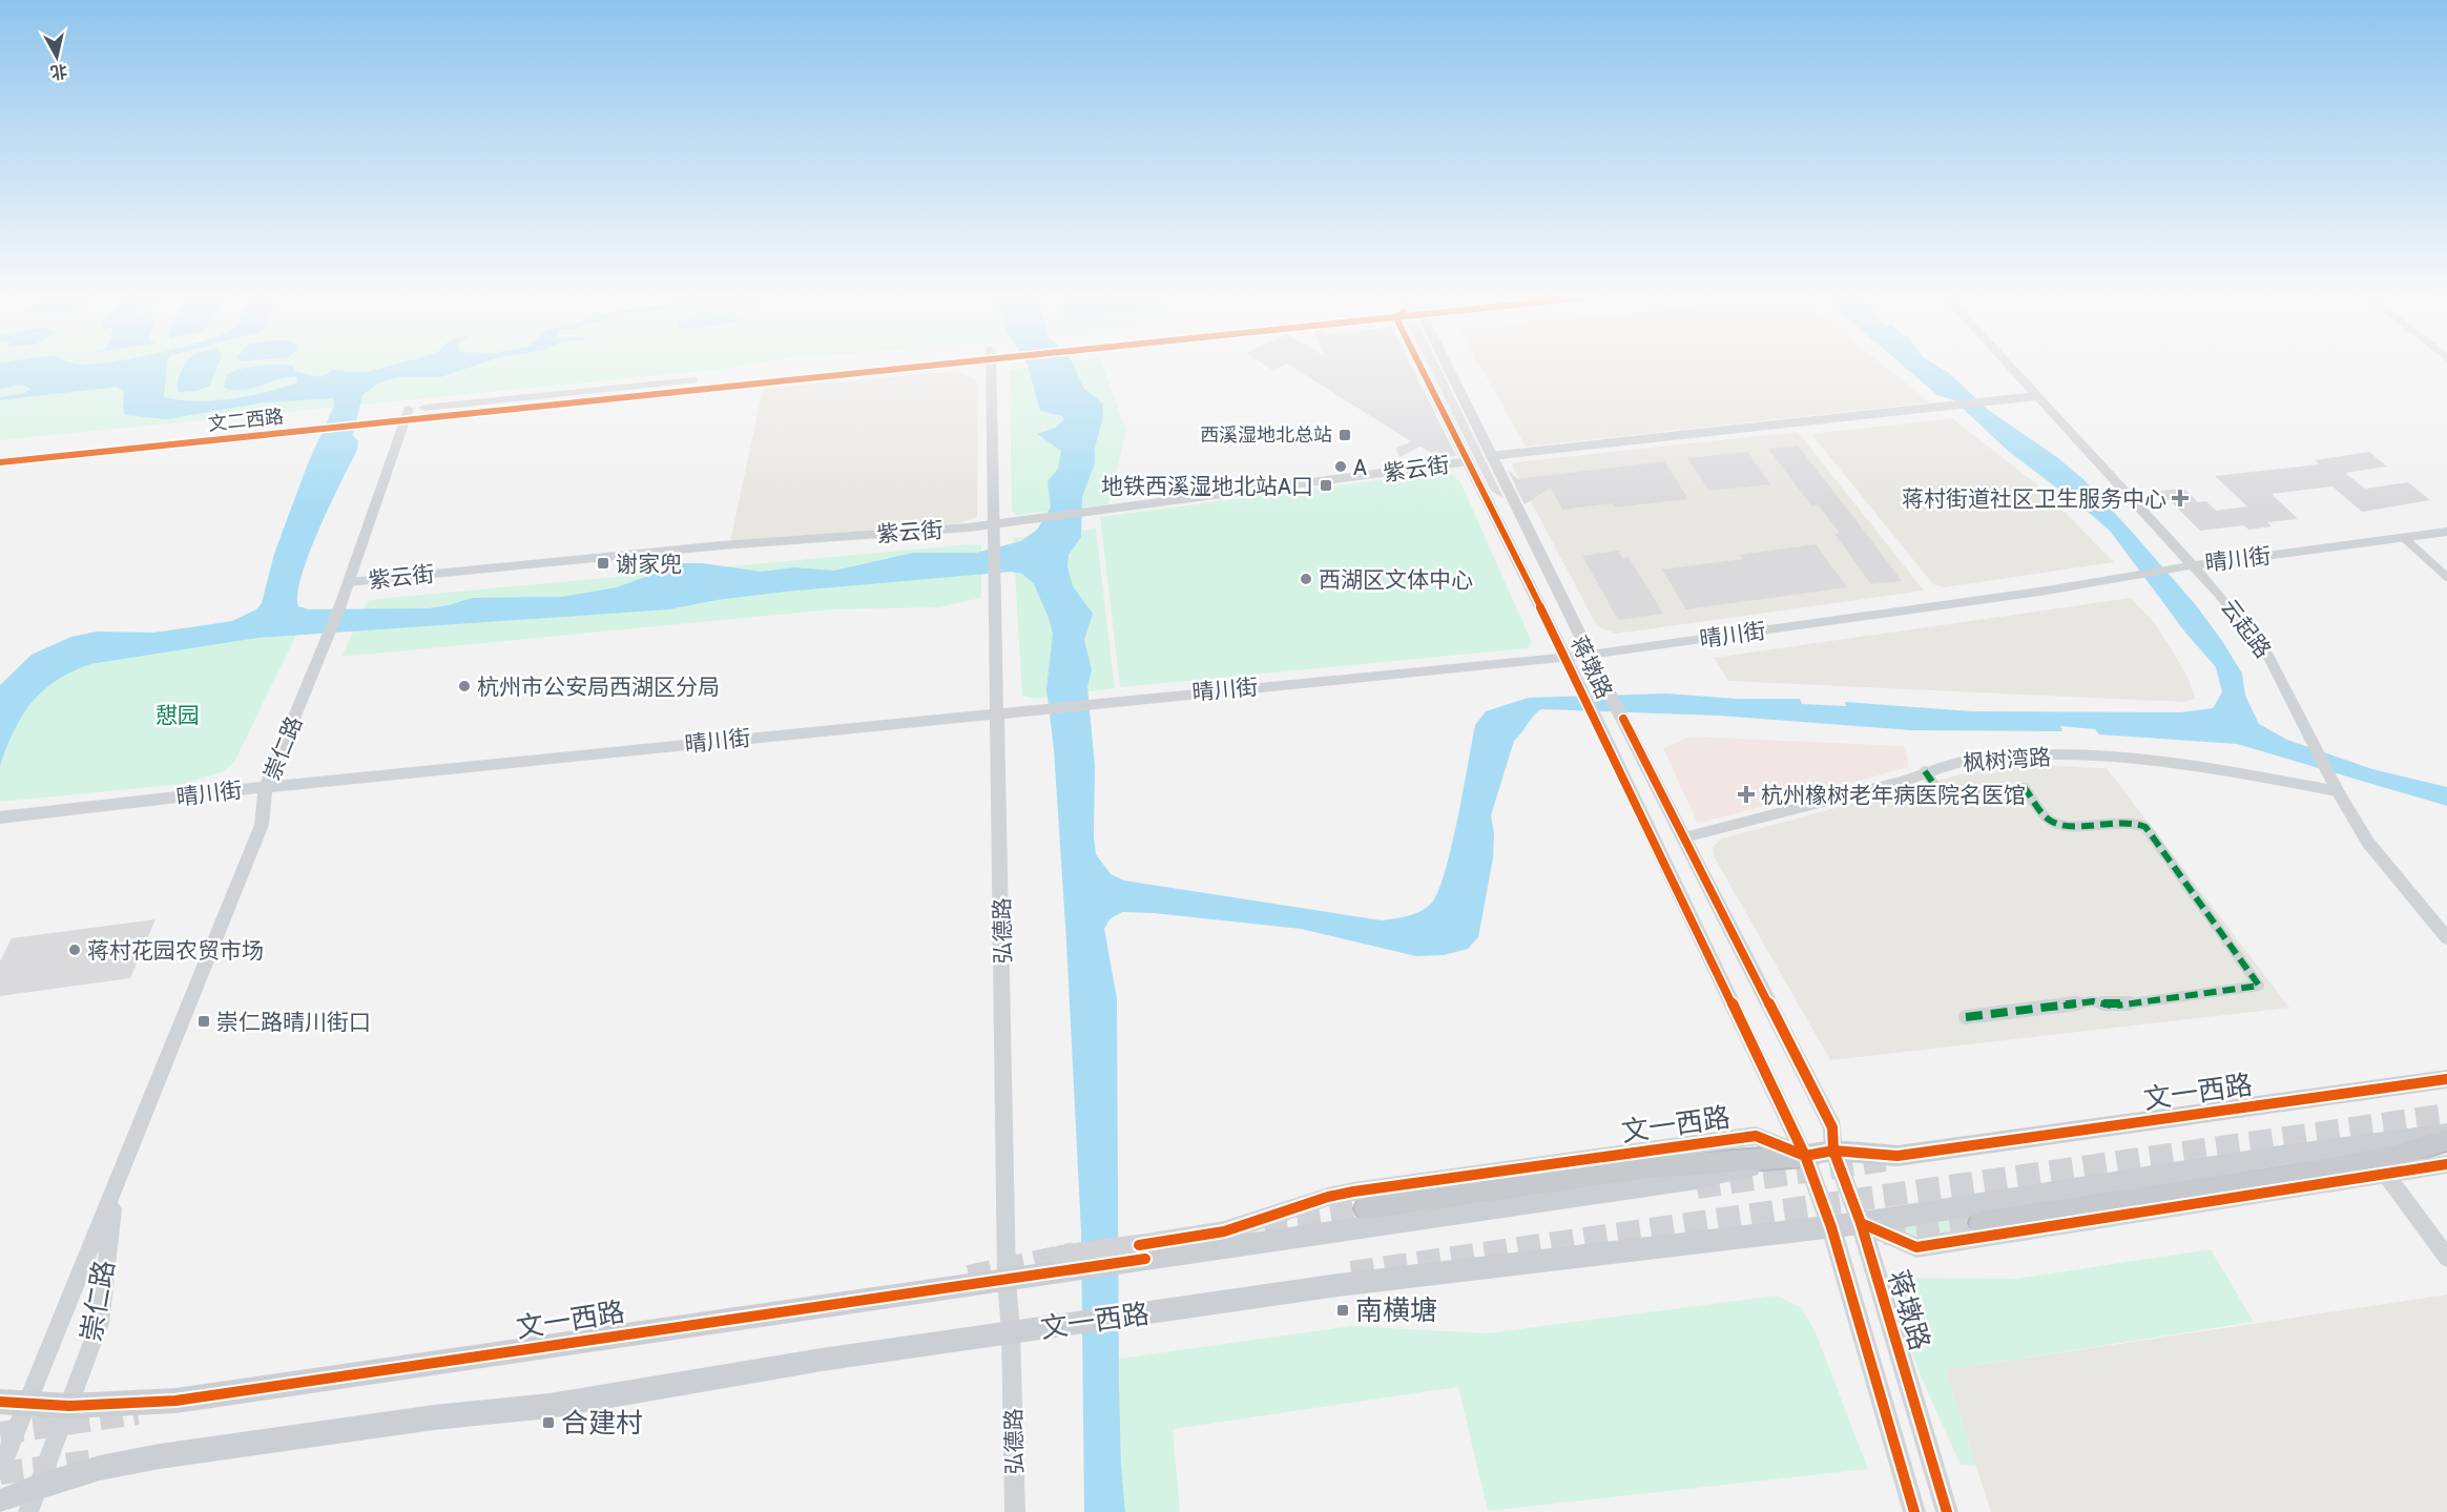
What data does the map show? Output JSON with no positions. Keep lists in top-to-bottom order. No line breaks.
{"streets":{"main road":["文二西路","蒋墩路","文一西路"],"street":["紫云街","晴川街","云起路","崇仁路","枫树湾路","弘德路"]},"crossings":[["文二西路","崇仁路"],["紫云街","蒋墩路"],["紫云街","崇仁路"],["紫云街","弘德路"],["晴川街","云起路"],["晴川街","蒋墩路"],["晴川街","崇仁路"],["晴川街","弘德路"],["云起路","枫树湾路"],["蒋墩路","枫树湾路"],["蒋墩路","文一西路"],["崇仁路","文一西路"],["弘德路","文一西路"]],"parks":["憇园"],"places":{"transit":["西溪湿地北总站","地铁西溪湿地北站A口","谢家兜","崇仁路晴川街口","南横塘","合建村"],"other":["A","西湖区文体中心","杭州市公安局西湖区分局","蒋村花园农贸市场"],"health":["蒋村街道社区卫生服务中心","杭州橡树老年病医院名医馆"]},"north":"bottom"}
